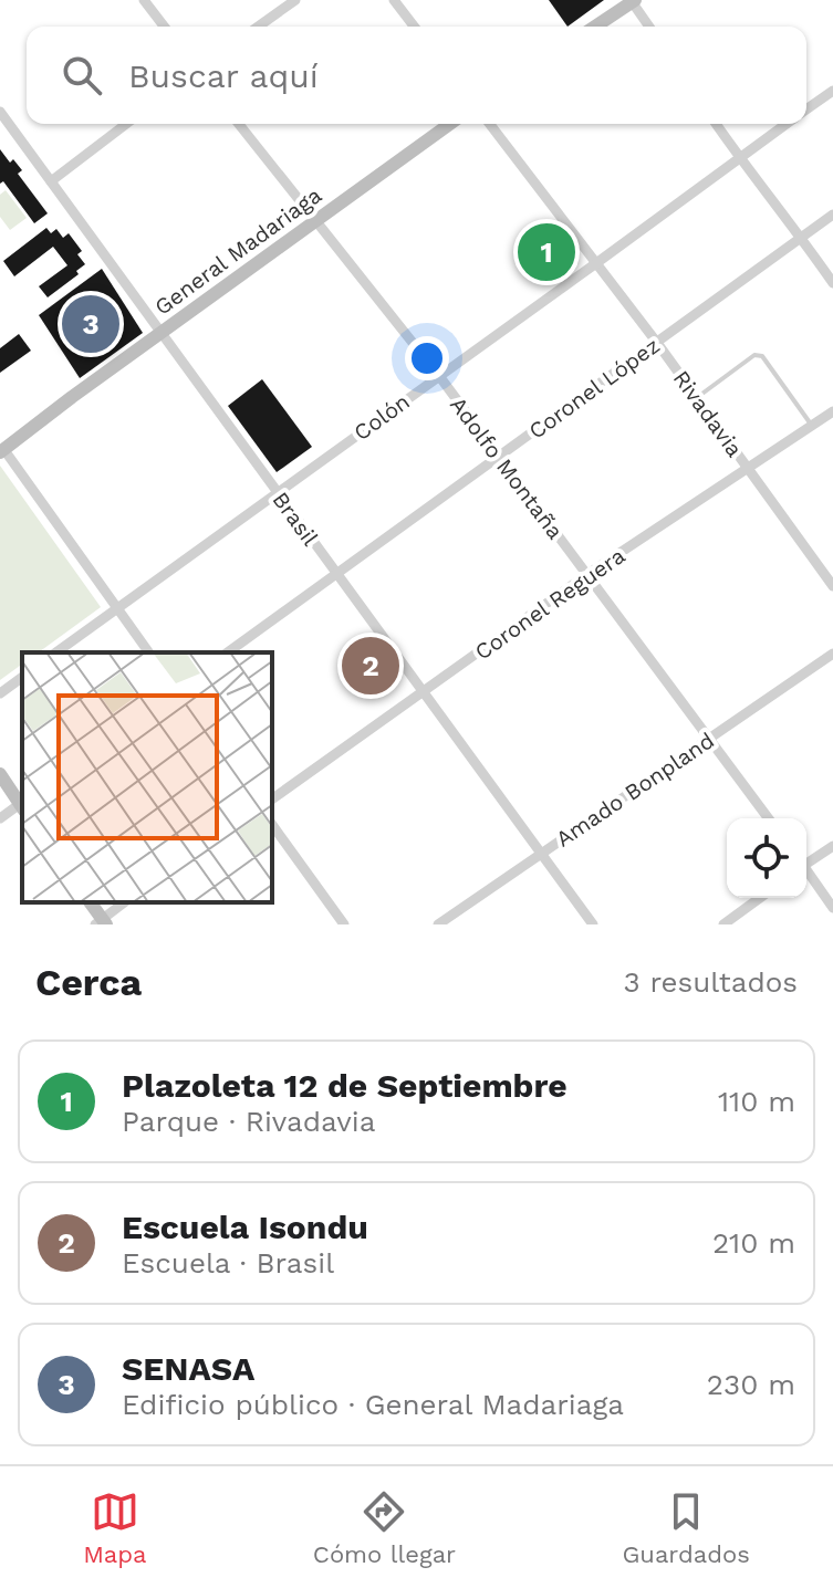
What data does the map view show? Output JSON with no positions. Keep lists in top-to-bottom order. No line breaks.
{"streets":{"street":["General Madariaga","Coronel López","Rivadavia","Colón","Adolfo Montaña","Brasil","Coronel Reguera","Amado Bonpland"]},"crossings":[["General Madariaga","Adolfo Montaña"],["General Madariaga","Brasil"],["Coronel López","Rivadavia"],["Coronel López","Adolfo Montaña"],["Coronel López","Brasil"],["Rivadavia","Colón"],["Rivadavia","Coronel Reguera"],["Colón","Adolfo Montaña"],["Colón","Brasil"],["Adolfo Montaña","Coronel Reguera"],["Adolfo Montaña","Amado Bonpland"],["Brasil","Coronel Reguera"],["Brasil","Amado Bonpland"]],"page":{"search":"Buscar aquí","pins":["1","3","2"],"heading":["Cerca","3 resultados"],"list":[{"mark":"1","name":"Plazoleta 12 de Septiembre","note":"Parque · Rivadavia","value":"110 m"},{"mark":"2","name":"Escuela Isondu","note":"Escuela · Brasil","value":"210 m"},{"mark":"3","name":"SENASA","note":"Edificio público · General Madariaga","value":"230 m"}],"nav":["Mapa","Cómo llegar","Guardados"]}}
